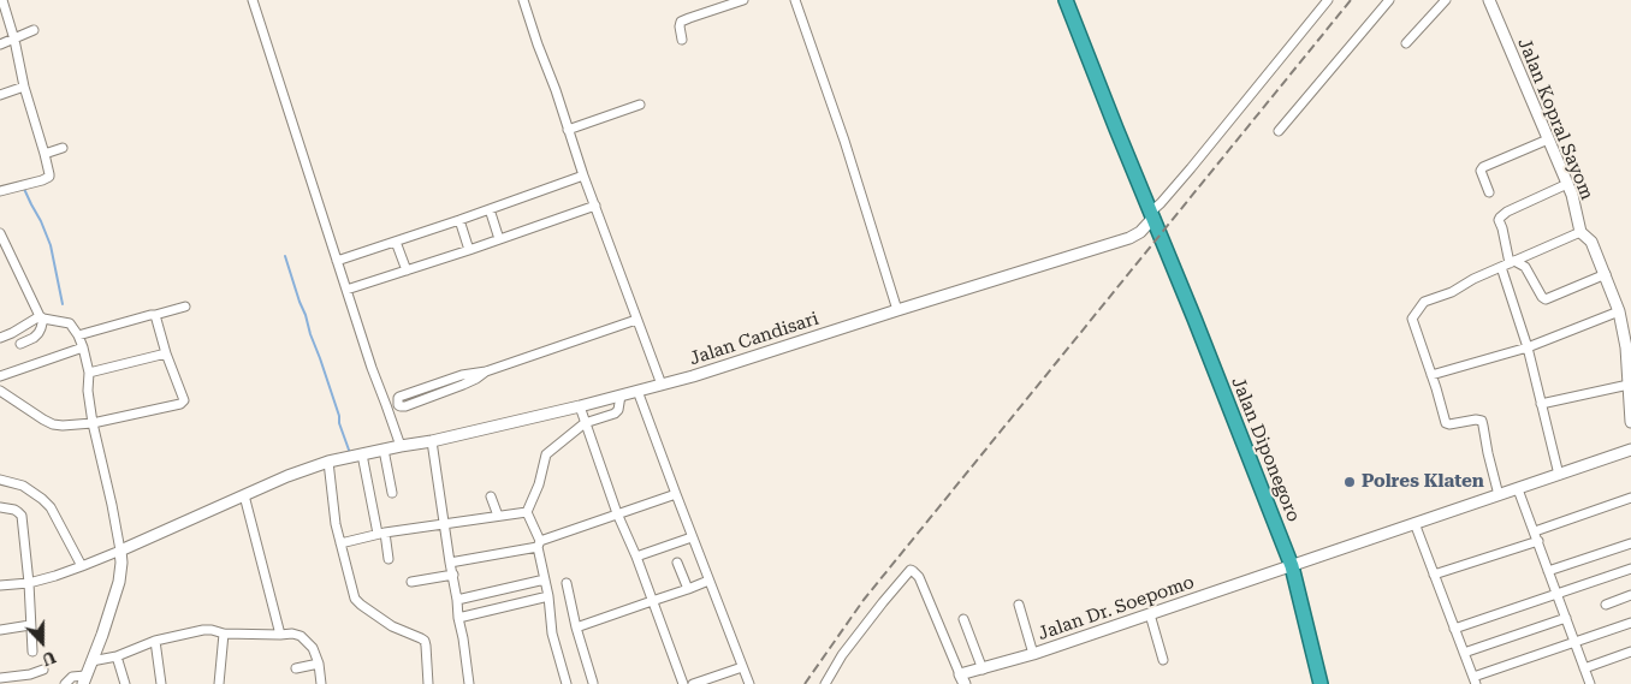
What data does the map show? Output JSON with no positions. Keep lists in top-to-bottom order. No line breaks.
{"streets":{"highway":["Jalan Diponegoro"],"street":["Jalan Kopral Sayom","Jalan Candisari","Jalan Dr. Soepomo"]},"crossings":[["Jalan Candisari","Jalan Diponegoro"],["Jalan Diponegoro","Jalan Dr. Soepomo"]],"places":["Polres Klaten"],"north":"bottom"}
